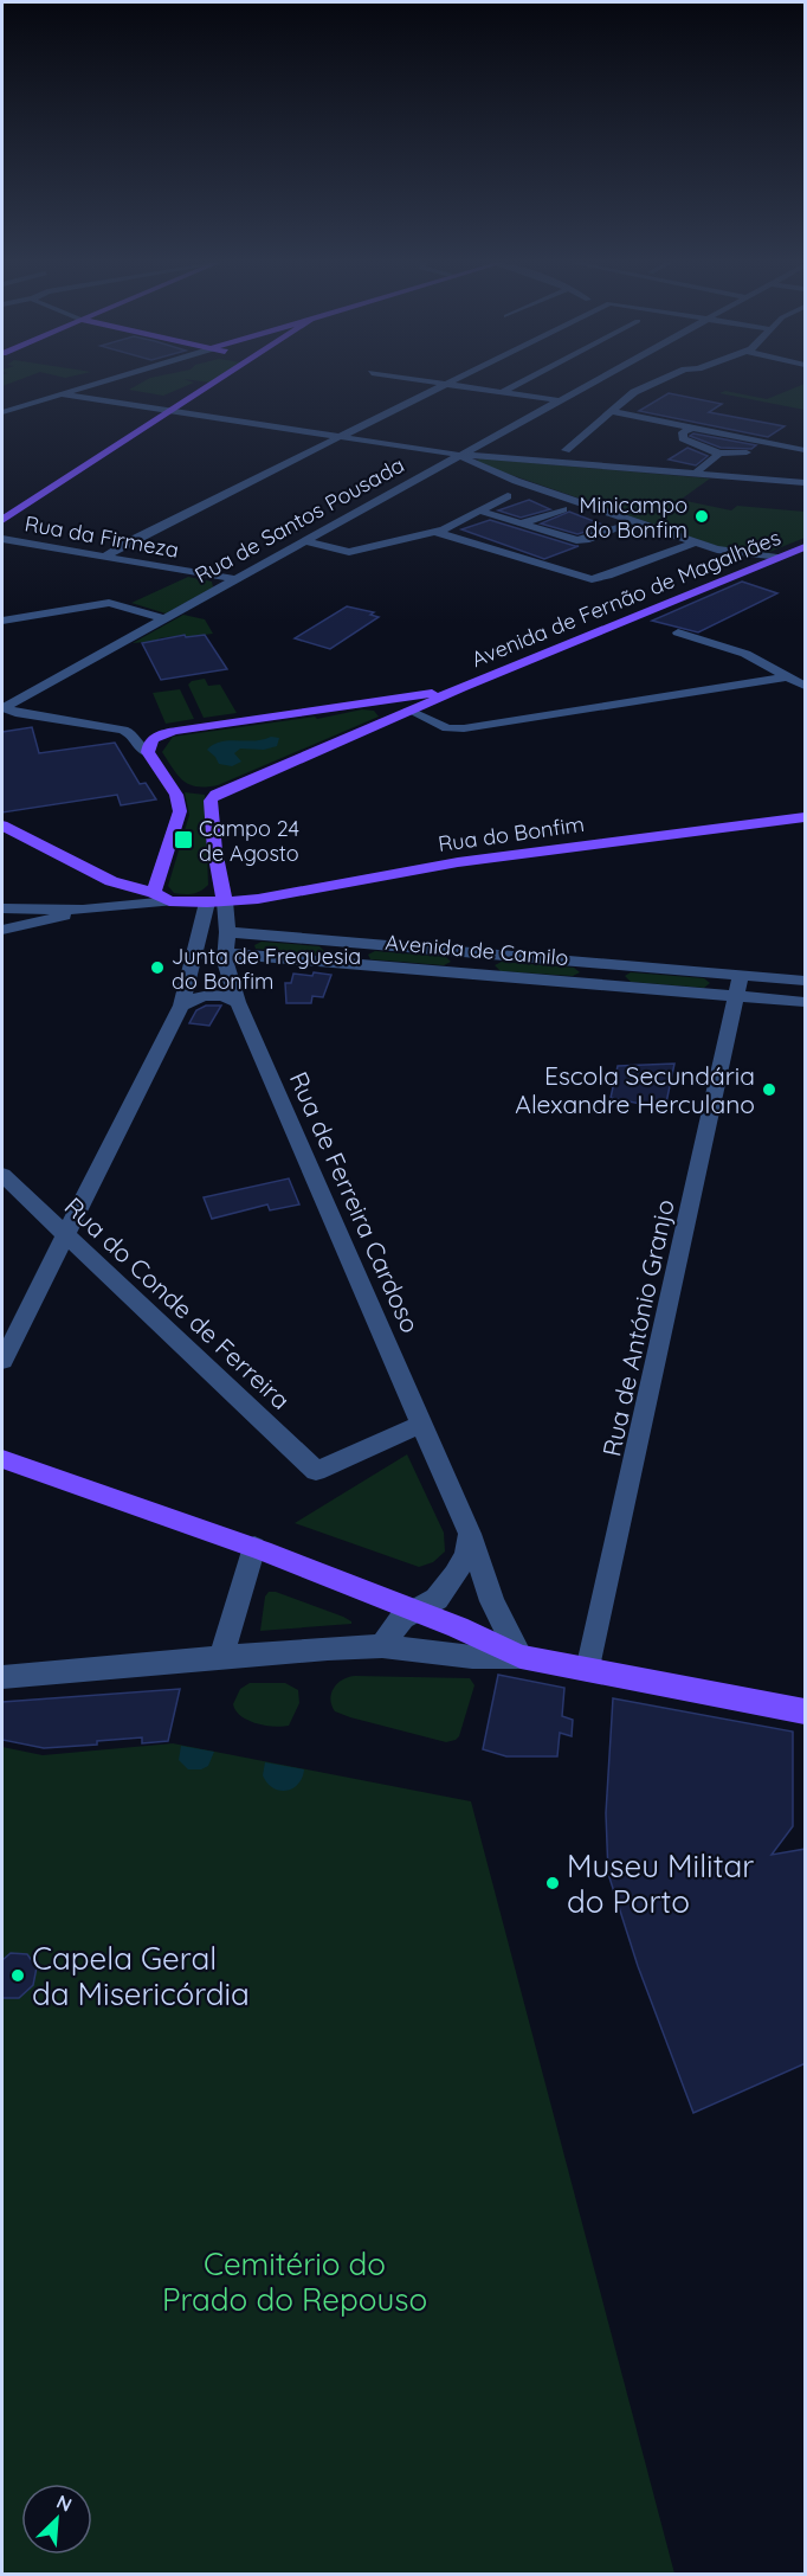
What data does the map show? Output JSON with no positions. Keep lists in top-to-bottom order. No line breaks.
{"streets":{"main road":["Avenida de Fernão de Magalhães","Rua do Bonfim"],"street":["Rua de Santos Pousada","Rua da Firmeza","Avenida de Camilo","Rua de Ferreira Cardoso","Rua do Conde de Ferreira","Rua de António Granjo"]},"crossings":[["Rua de Santos Pousada","Rua da Firmeza"],["Rua do Bonfim","Rua de Ferreira Cardoso"],["Avenida de Camilo","Rua de Ferreira Cardoso"],["Avenida de Camilo","Rua de António Granjo"],["Rua de Ferreira Cardoso","Rua do Conde de Ferreira"]],"parks":["Cemitério do Prado do Repouso"],"places":{"other":["Minicampo do Bonfim","Junta de Freguesia do Bonfim","Escola Secundária Alexandre Herculano","Museu Militar do Porto","Capela Geral da Misericórdia"],"transit":["Campo 24 de Agosto"]},"north":"top right"}
